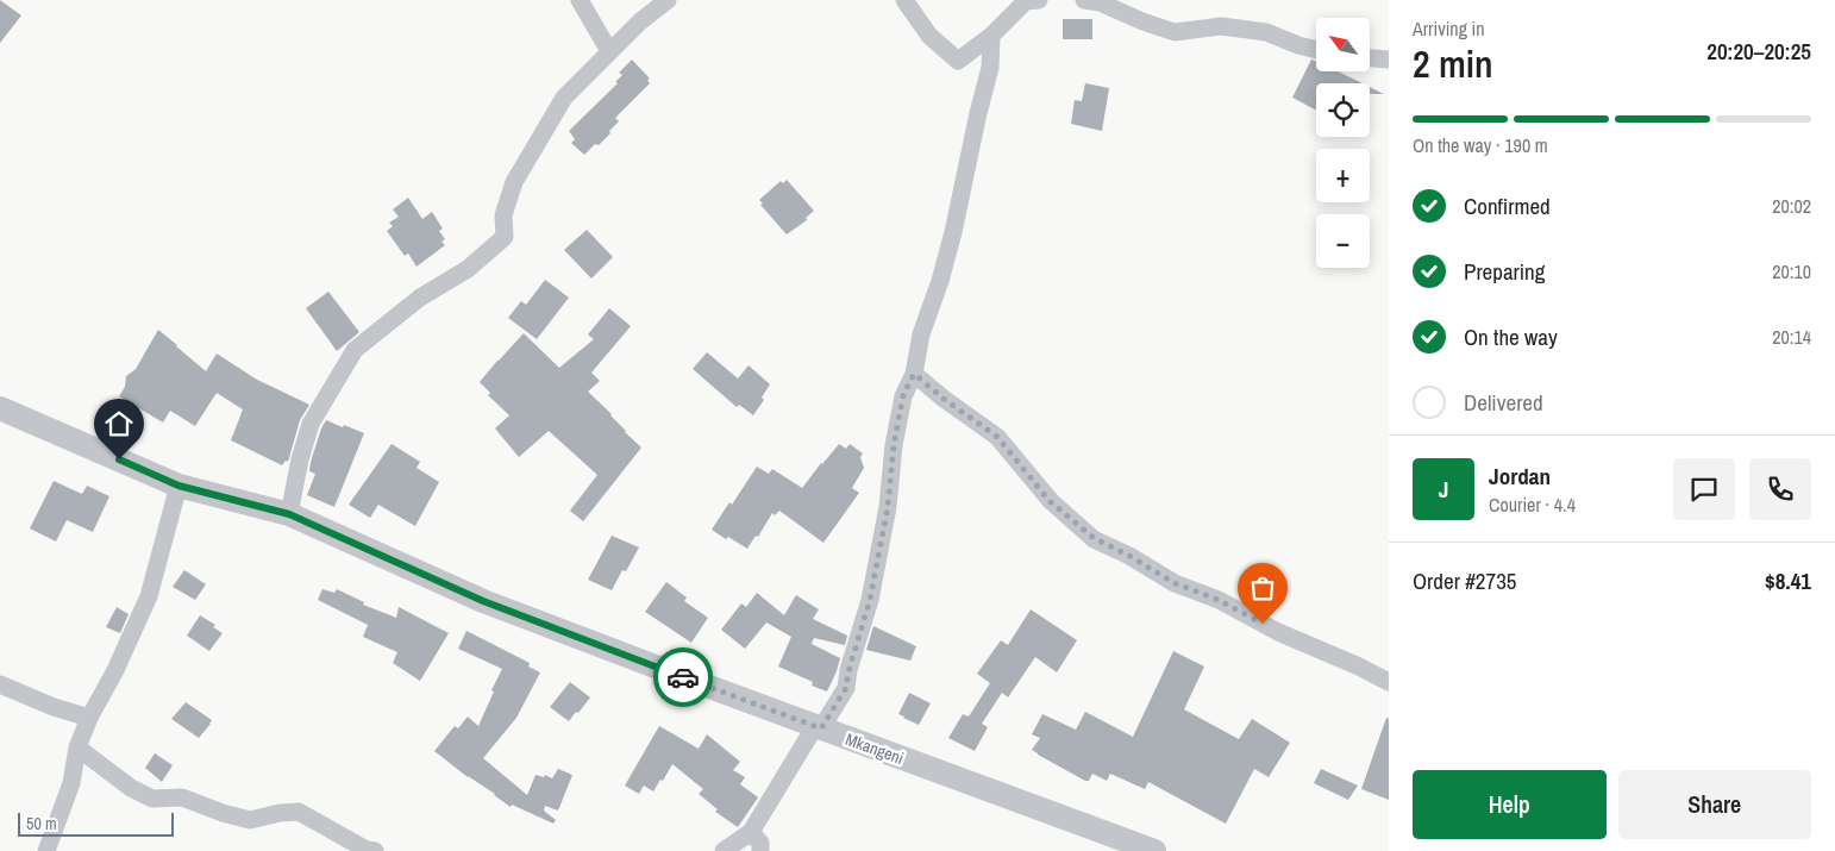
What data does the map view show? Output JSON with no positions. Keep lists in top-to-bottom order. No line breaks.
{"streets":{"street":["Mkangeni"]},"scale_bar":"50 m","north":"top left","page":{"heading":["2 min","Arriving in","20:20–20:25"],"panel":["Jordan","Courier · 4.4","Order #2735","$8.41"],"map_buttons":["+","−"],"bar":"On the way · 190 m","list":[["Confirmed","20:02"],["Preparing","20:10"],["On the way","20:14"],"Delivered"],"round":"J","buttons":["Help","Share"],"scale":"50 m"}}
